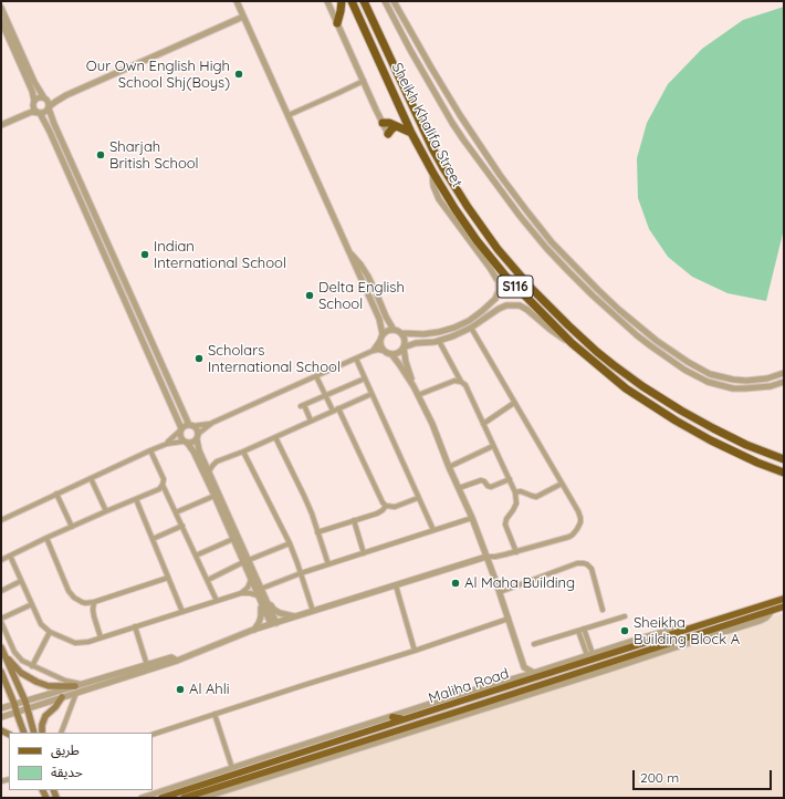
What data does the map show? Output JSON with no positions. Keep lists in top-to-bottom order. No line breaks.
{"streets":{"highway":["Sheikh Khalifa Street","S116"],"main road":["Maliha Road"]},"places":["Our Own English High School Shj(Boys)","Sharjah British School","Indian International School","Delta English School","Scholars International School","Al Maha Building","Sheikha Building Block A","Al Ahli"],"legend":["طريق","حديقة"],"scale_bar":"200 m"}
